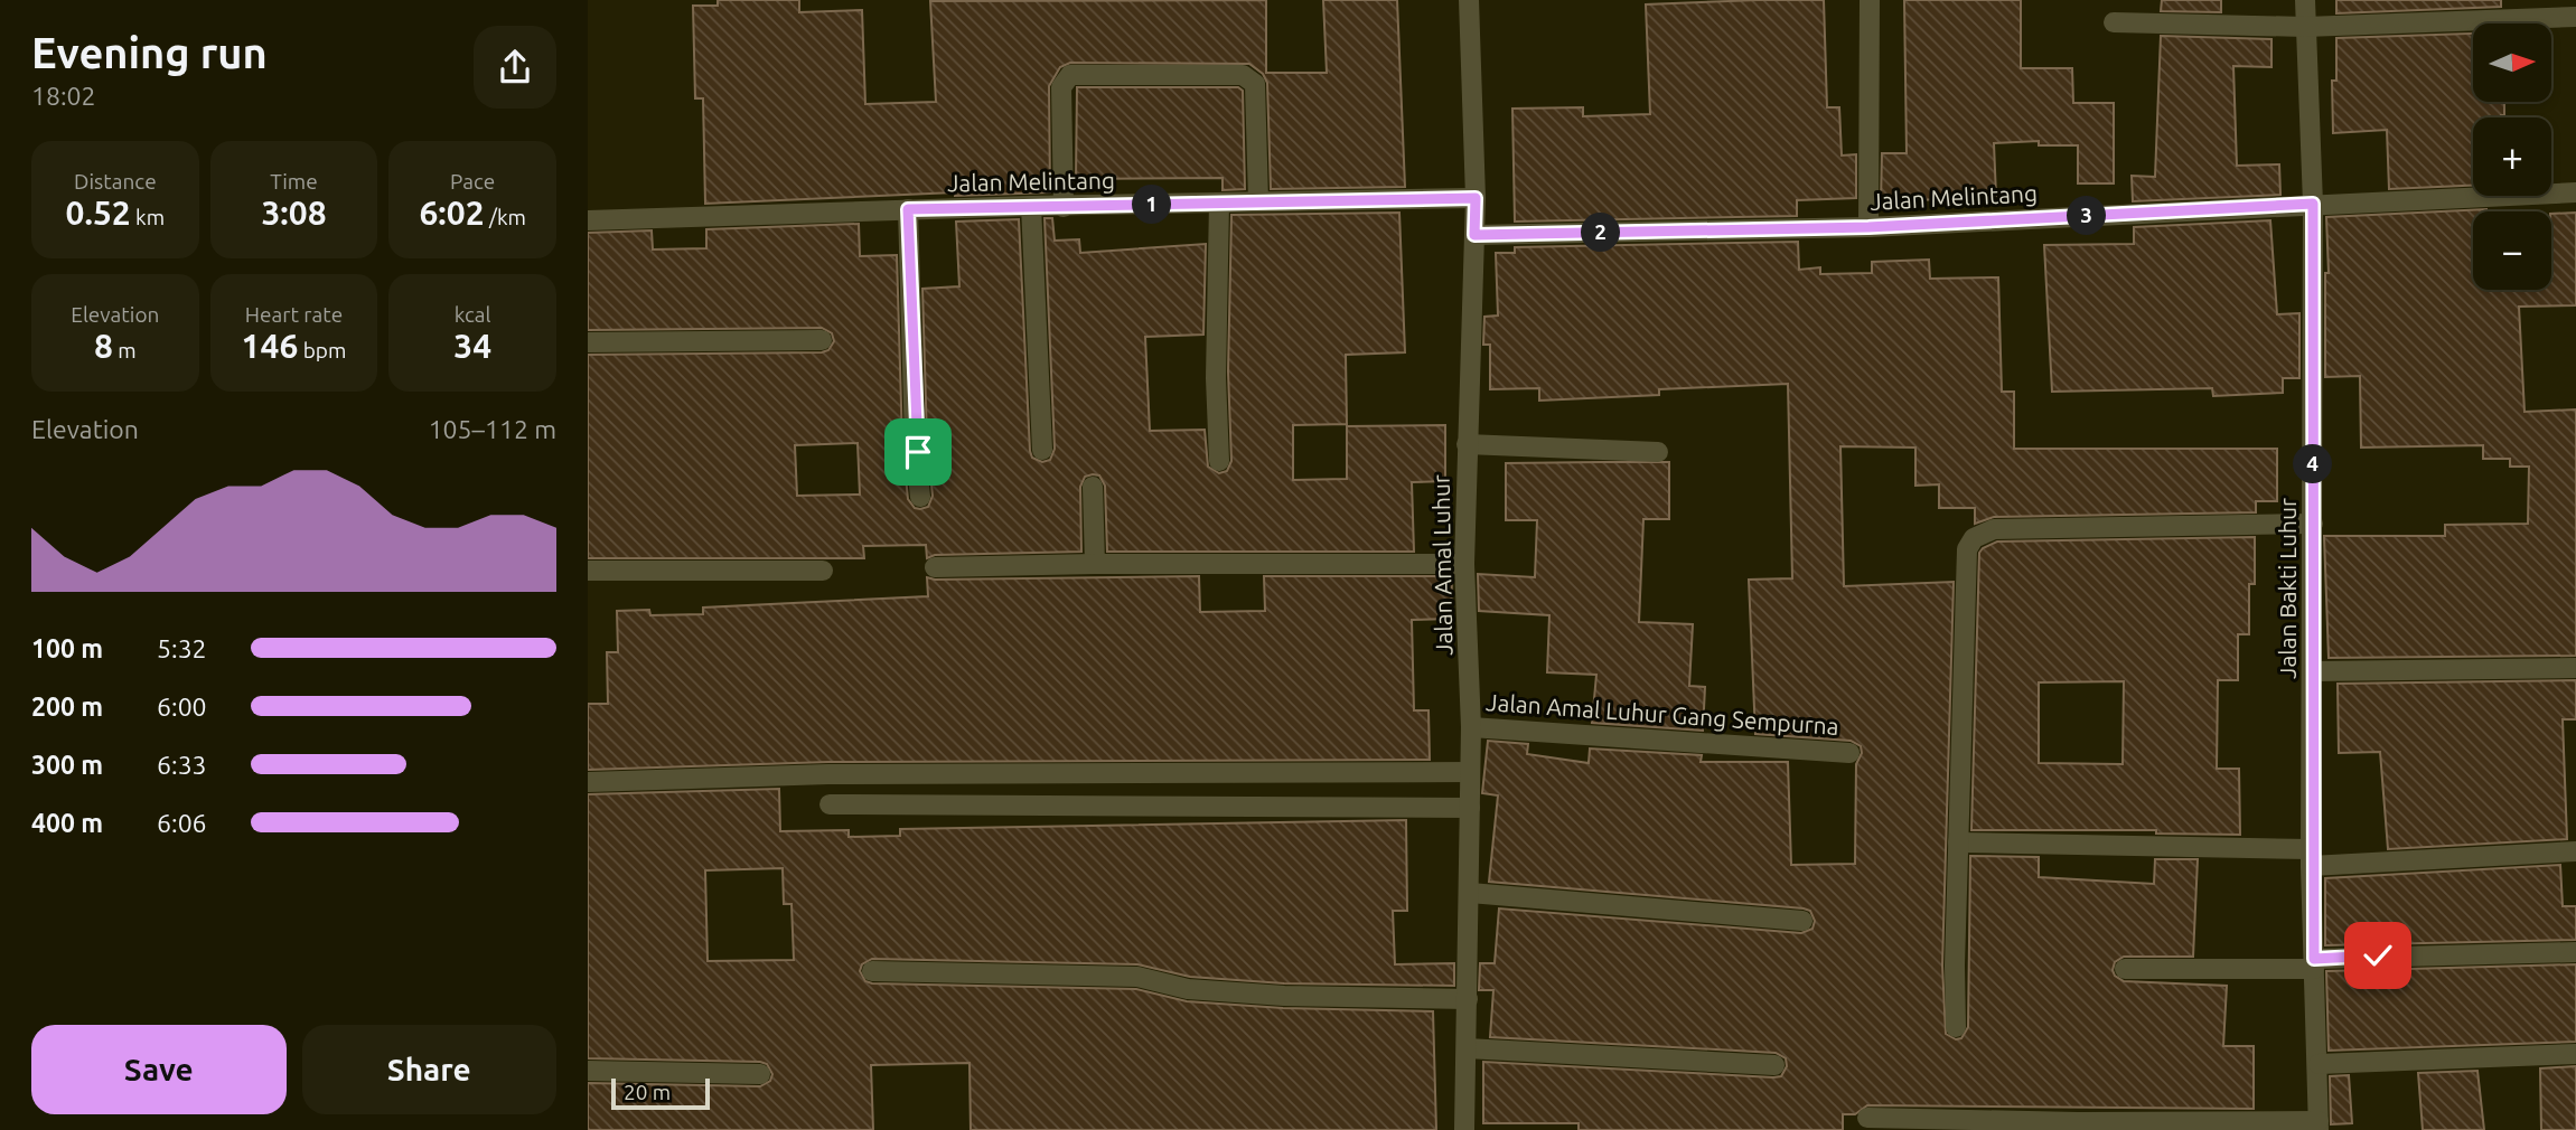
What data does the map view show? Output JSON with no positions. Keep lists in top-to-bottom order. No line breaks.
{"streets":{"street":["Jalan Melintang","Jalan Amal Luhur","Jalan Bakti Luhur","Jalan Amal Luhur Gang Sempurna"]},"crossings":[["Jalan Melintang","Jalan Amal Luhur"],["Jalan Melintang","Jalan Bakti Luhur"],["Jalan Amal Luhur","Jalan Amal Luhur Gang Sempurna"]],"scale_bar":"20 m","north":"right","page":{"heading":["Evening run","18:02"],"map_buttons":["+","−"],"stats":[["Distance","0.52 km"],["Time","3:08"],["Pace","6:02 /km"],["Elevation","8 m"],["Heart rate","146 bpm"],["kcal","34"]],"pins":["1","3","2","4"],"chart":["Elevation","105–112 m"],"list":[{"name":"100 m","note":"5:32"},{"name":"200 m","note":"6:00"},{"name":"300 m","note":"6:33"},{"name":"400 m","note":"6:06"}],"buttons":["Save","Share"],"scale":"20 m"}}
